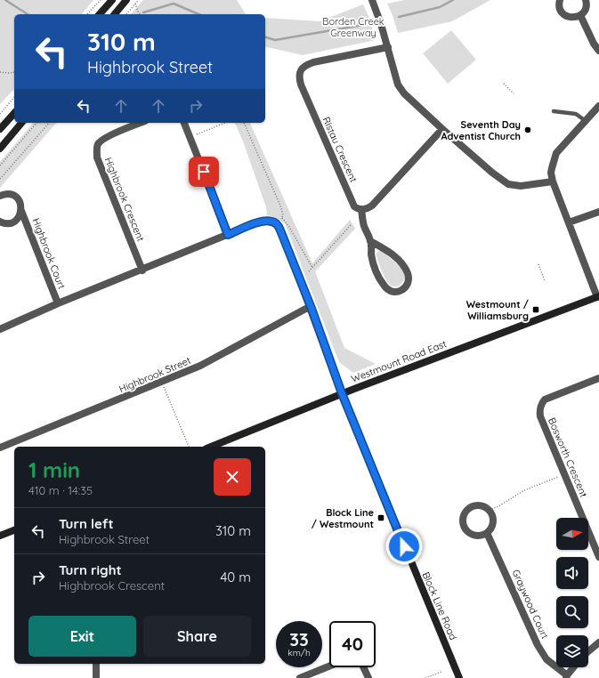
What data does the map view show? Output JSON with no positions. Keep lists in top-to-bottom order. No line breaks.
{"streets":{"main road":["Westmount Road East","Block Line Road"],"street":["Ristau Crescent","Highbrook Crescent","Highbrook Court","Highbrook Street","Bosworth Crescent","Graywood Court"]},"crossings":[["Westmount Road East","Block Line Road"],["Highbrook Street","Block Line Road"]],"parks":["Borden Creek Greenway"],"places":{"other":["Seventh Day Adventist Church"],"transit":["Westmount / Williamsburg","Block Line / Westmount"]},"north":"right","page":{"turn":["310 m","Highbrook Street"],"heading":["1 min","410 m · 14:35"],"list":[{"name":"Turn left","note":"Highbrook Street","value":"310 m"},{"name":"Turn right","note":"Highbrook Crescent","value":"40 m"}],"buttons":["Exit","Share"],"speed":"33 km/h","limit":"40"}}
